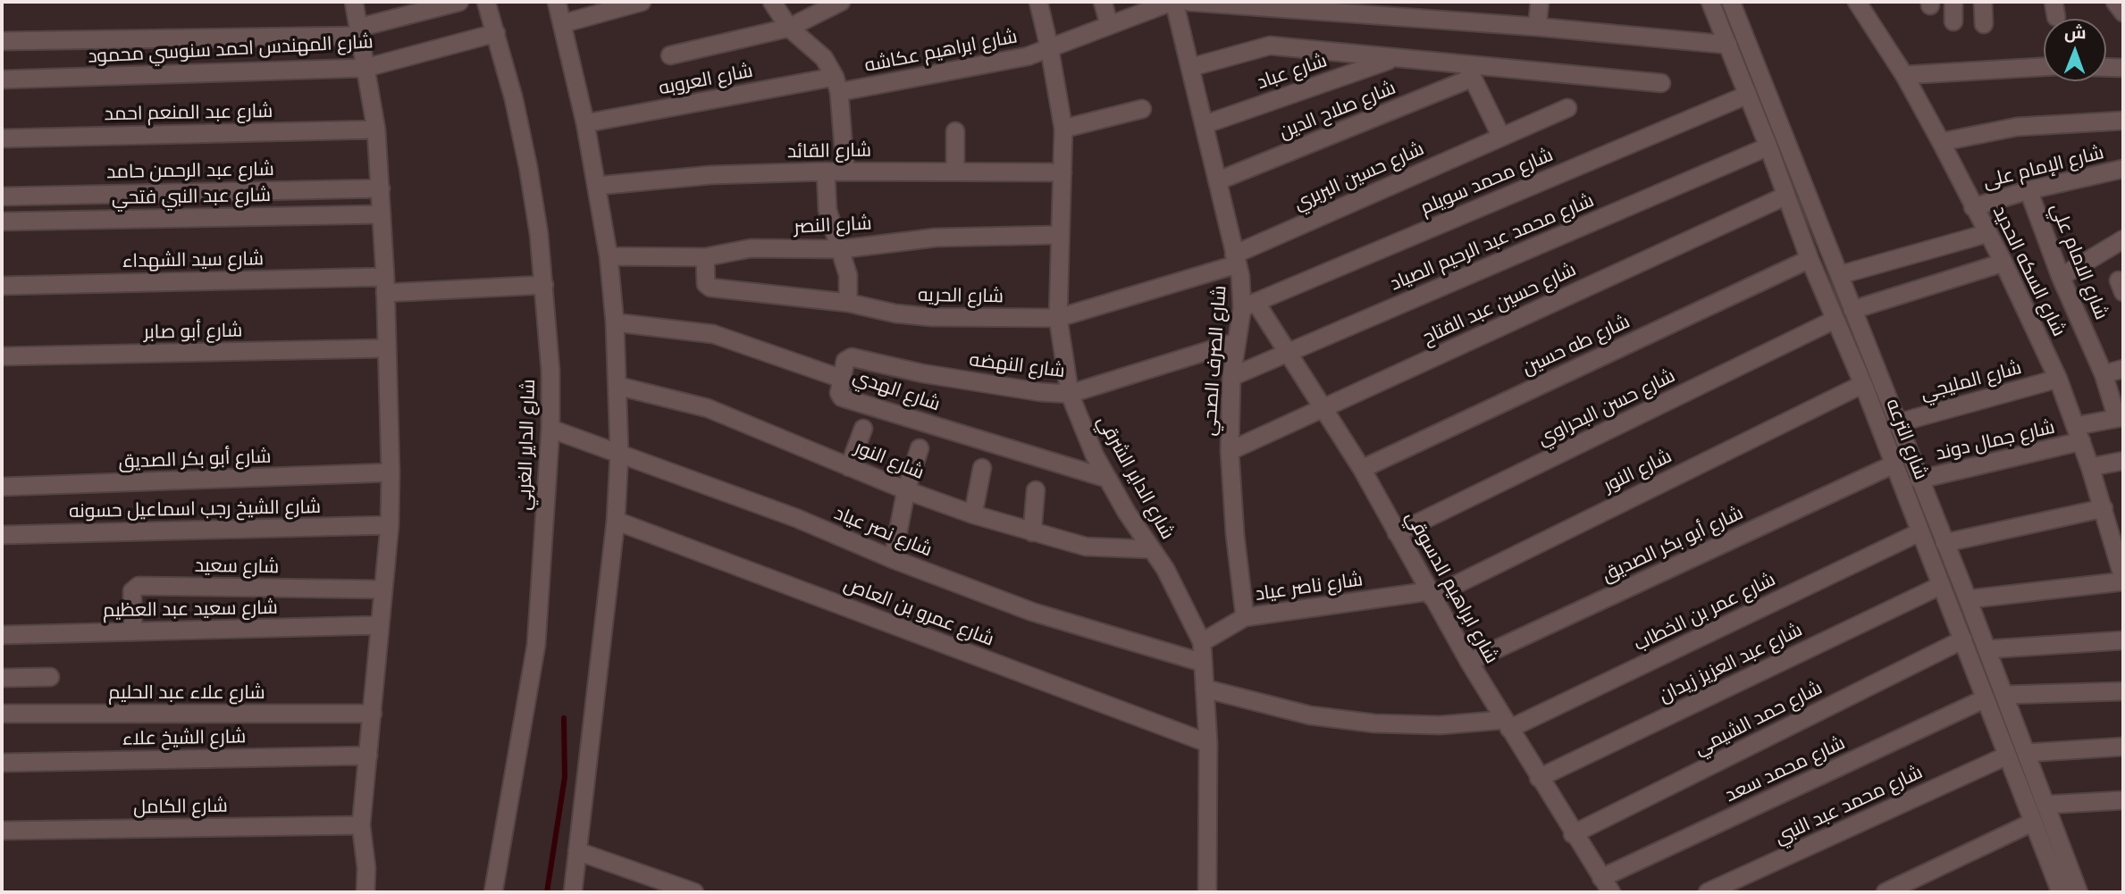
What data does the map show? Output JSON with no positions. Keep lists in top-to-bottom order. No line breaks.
{"streets":{"street":["شارع المهندس احمد سنوسي محمود","شارع ابراهيم عكاشه","شارع عباد","شارع العروبه","شارع صلاح الدين","شارع عبد المنعم احمد","شارع القائد","شارع الإمام على","شارع عبد الرحمن حامد","شارع حسين البربري","شارع محمد سويلم","شارع عبد النبي فتحي","شارع النصر","شارع محمد عبد الرحيم الصياد","شارع سيد الشهداء","شارع الامام علي","شارع السكه الحديد","شارع الحريه","شارع حسين عبد الفتاح","شارع أبو صابر","شارع طه حسين","شارع الصرف الصحي","شارع النهضه","شارع المليجي","شارع الهدي","شارع حسن البحراوي","شارع الترعه","شارع جمال دوند","شارع الداير الغربي","شارع أبو بكر الصديق","شارع النور","شارع الداير الشرقي","شارع الشيخ رجب اسماعيل حسونه","شارع نصر عياد","شارع سعيد","شارع ناصر عياد","شارع ابراهيم الدسوقي","شارع سعيد عبد العظيم","شارع عمرو بن العاص","شارع عمر بن الخطاب","شارع عبد العزيز زيدان","شارع علاء عبد الحليم","شارع حمد الشيمي","شارع الشيخ علاء","شارع محمد سعد","شارع محمد عبد النبي","شارع الكامل"]},"crossings":[["شارع المهندس احمد سنوسي محمود","شارع الداير الغربي"],["شارع ابراهيم عكاشه","شارع العروبه"],["شارع ابراهيم عكاشه","شارع الصرف الصحي"],["شارع ابراهيم عكاشه","شارع الداير الشرقي"],["شارع عباد","شارع الصرف الصحي"],["شارع صلاح الدين","شارع الصرف الصحي"],["شارع القائد","شارع الداير الشرقي"],["شارع الإمام على","شارع الامام علي"],["شارع الإمام على","شارع السكه الحديد"],["شارع حسين البربري","شارع الحريه"],["شارع حسين البربري","شارع الصرف الصحي"],["شارع محمد سويلم","شارع الصرف الصحي"],["شارع محمد سويلم","شارع الترعه"],["شارع محمد سويلم","شارع ابراهيم الدسوقي"],["شارع النصر","شارع الحريه"],["شارع النصر","شارع الداير الشرقي"],["شارع محمد عبد الرحيم الصياد","شارع الصرف الصحي"],["شارع محمد عبد الرحيم الصياد","شارع الترعه"],["شارع محمد عبد الرحيم الصياد","شارع ابراهيم الدسوقي"],["شارع سيد الشهداء","شارع الداير الغربي"],["شارع الامام علي","شارع جمال دوند"],["شارع السكه الحديد","شارع المليجي"],["شارع السكه الحديد","شارع جمال دوند"],["شارع الحريه","شارع الصرف الصحي"],["شارع الحريه","شارع الداير الشرقي"],["شارع حسين عبد الفتاح","شارع الصرف الصحي"],["شارع حسين عبد الفتاح","شارع الترعه"],["شارع حسين عبد الفتاح","شارع ابراهيم الدسوقي"],["شارع طه حسين","شارع الترعه"],["شارع طه حسين","شارع ابراهيم الدسوقي"],["شارع الصرف الصحي","شارع النهضه"],["شارع الصرف الصحي","شارع ناصر عياد"],["شارع الصرف الصحي","شارع ابراهيم الدسوقي"],["شارع النهضه","شارع الهدي"],["شارع النهضه","شارع الداير الشرقي"],["شارع المليجي","شارع الترعه"],["شارع الهدي","شارع الداير الشرقي"],["شارع حسن البحراوي","شارع الترعه"],["شارع حسن البحراوي","شارع ابراهيم الدسوقي"],["شارع الترعه","شارع جمال دوند"],["شارع الترعه","شارع أبو بكر الصديق"],["شارع الترعه","شارع النور"],["شارع الترعه","شارع عمر بن الخطاب"],["شارع الترعه","شارع عبد العزيز زيدان"],["شارع الترعه","شارع حمد الشيمي"],["شارع الترعه","شارع محمد سعد"],["شارع الترعه","شارع محمد عبد النبي"],["شارع الداير الغربي","شارع نصر عياد"],["شارع أبو بكر الصديق","شارع ابراهيم الدسوقي"],["شارع النور","شارع الداير الشرقي"],["شارع النور","شارع ناصر عياد"],["شارع النور","شارع ابراهيم الدسوقي"],["شارع الداير الشرقي","شارع نصر عياد"],["شارع الداير الشرقي","شارع ناصر عياد"],["شارع الداير الشرقي","شارع عمرو بن العاص"],["شارع سعيد","شارع سعيد عبد العظيم"],["شارع ناصر عياد","شارع ابراهيم الدسوقي"],["شارع ابراهيم الدسوقي","شارع عمر بن الخطاب"],["شارع ابراهيم الدسوقي","شارع عبد العزيز زيدان"],["شارع ابراهيم الدسوقي","شارع حمد الشيمي"],["شارع ابراهيم الدسوقي","شارع محمد سعد"]],"north":"top"}
